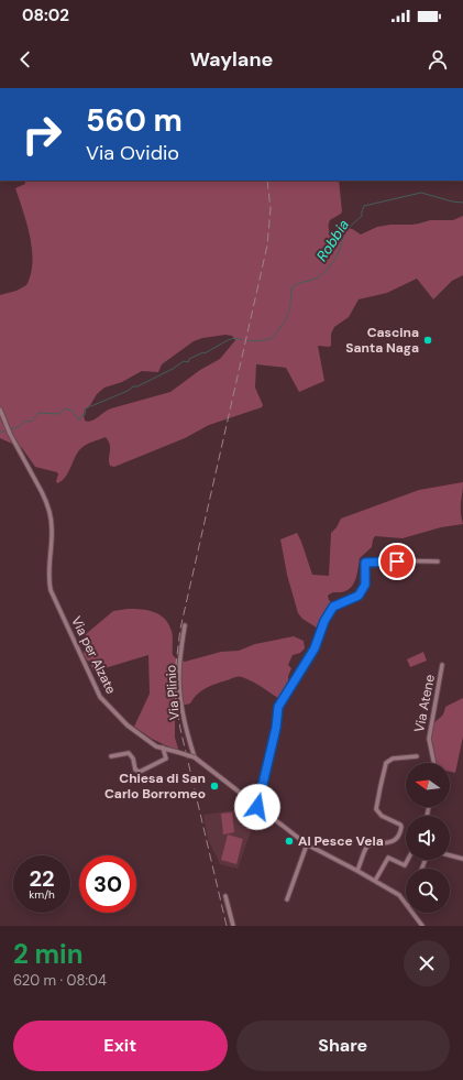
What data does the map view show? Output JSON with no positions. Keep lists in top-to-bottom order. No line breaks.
{"streets":{"street":["Via per Alzate","Via Plinio","Via Atene"]},"crossings":[["Via per Alzate","Via Plinio"]],"water":["Robbia"],"places":["Cascina Santa Naga","Chiesa di San Carlo Borromeo","Al Pesce Vela"],"north":"left","page":{"status":"08:02","header":"Waylane","turn":["560 m","Via Ovidio"],"speed":"22 km/h","limit":"30","heading":["2 min","620 m · 08:04"],"buttons":["Exit","Share"]}}
